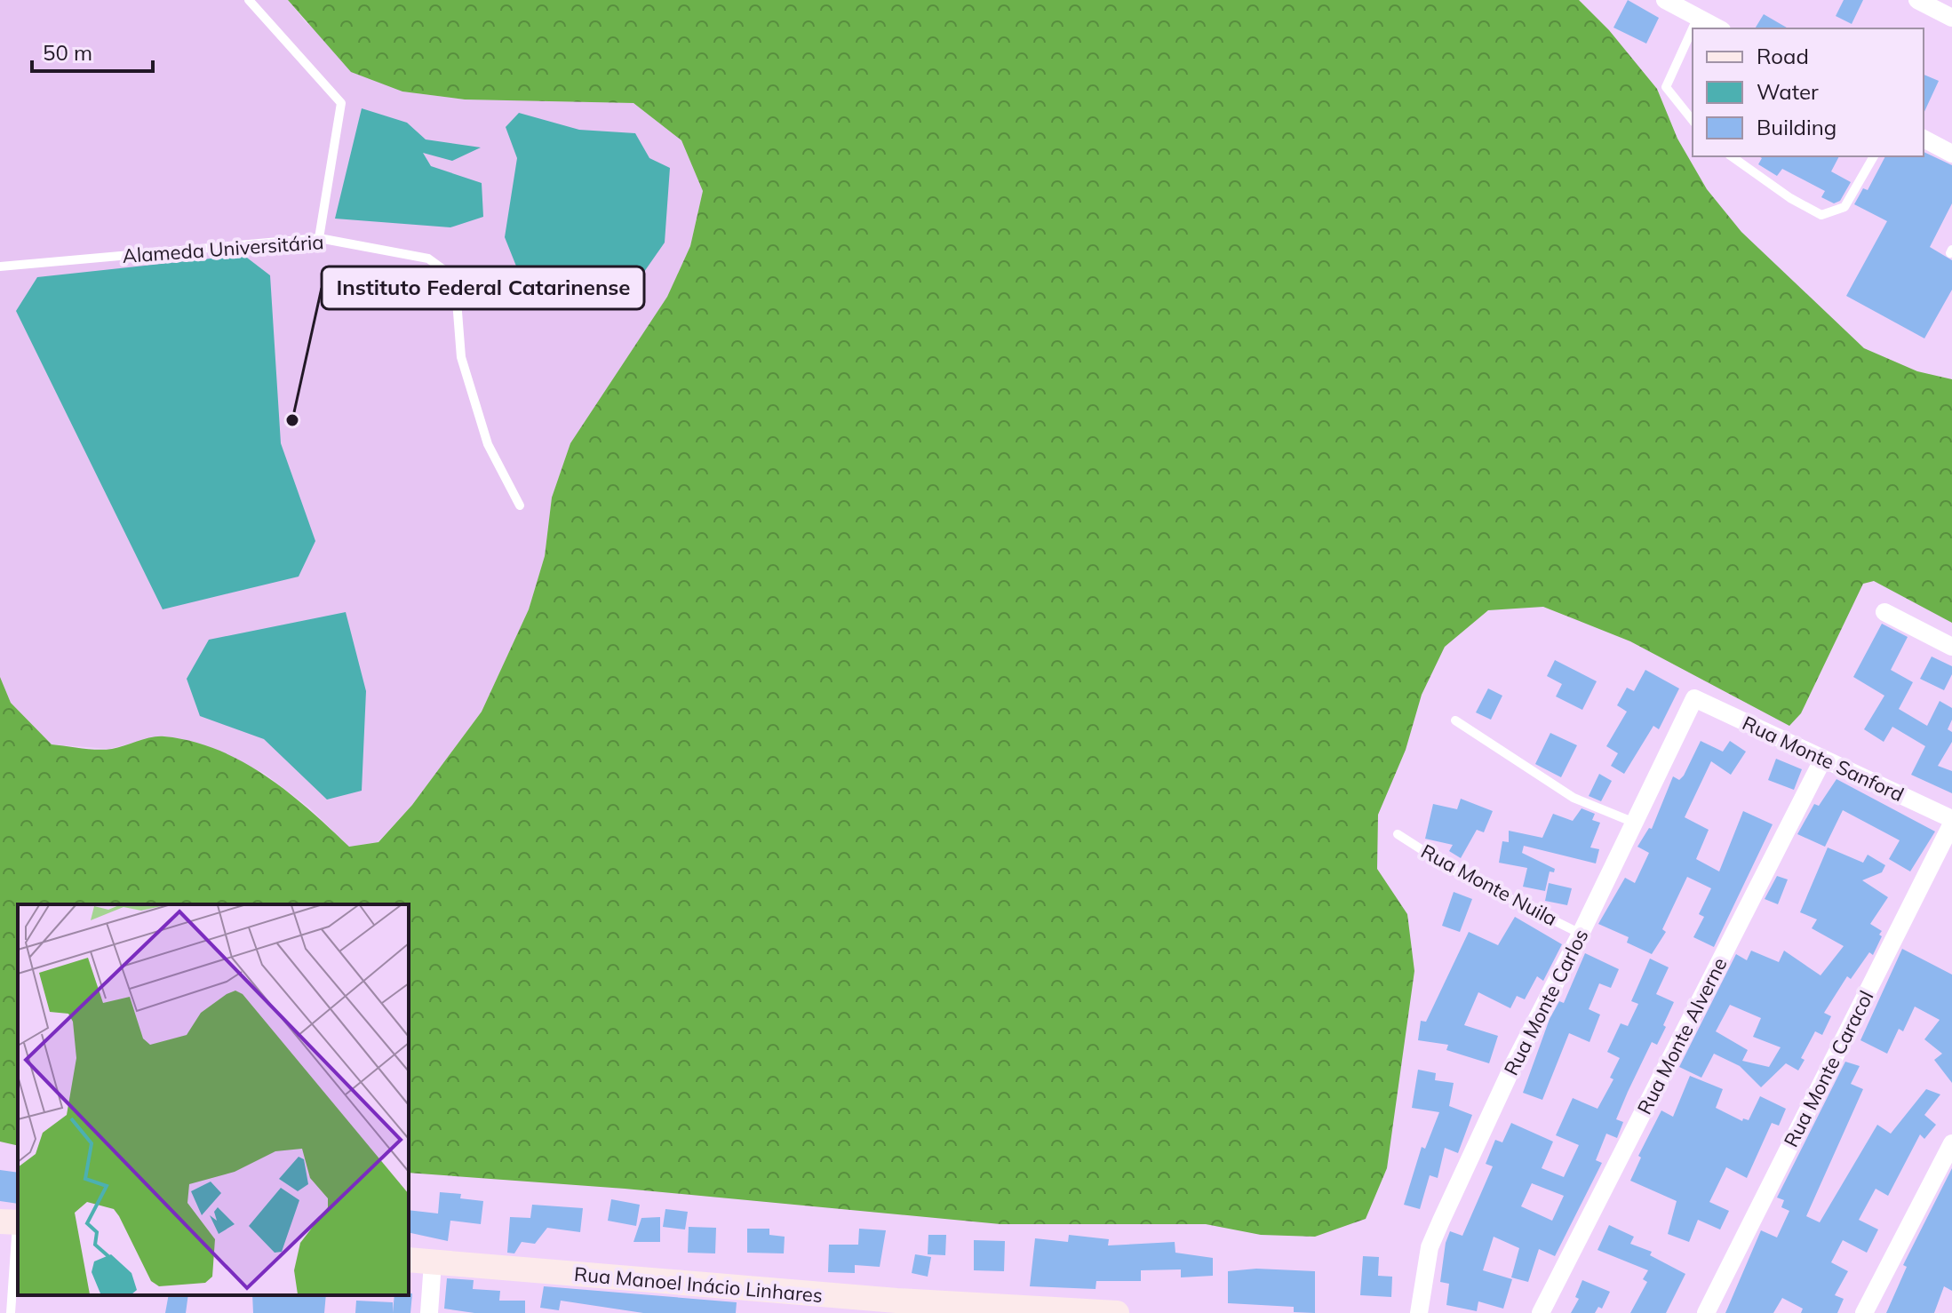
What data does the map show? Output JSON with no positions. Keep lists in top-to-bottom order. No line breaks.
{"streets":{"main road":["Rua Manoel Inácio Linhares"],"street":["Rua Monte Sanford","Rua Monte Carlos","Rua Monte Alverne","Rua Monte Caracol"],"lane":["Alameda Universitária","Rua Monte Nuila"]},"crossings":[["Rua Monte Sanford","Rua Monte Carlos"],["Rua Monte Sanford","Rua Monte Alverne"],["Rua Monte Sanford","Rua Monte Caracol"],["Rua Monte Nuila","Rua Monte Carlos"]],"places":["Instituto Federal Catarinense"],"legend":["Road","Water","Building"],"scale_bar":"50 m"}
